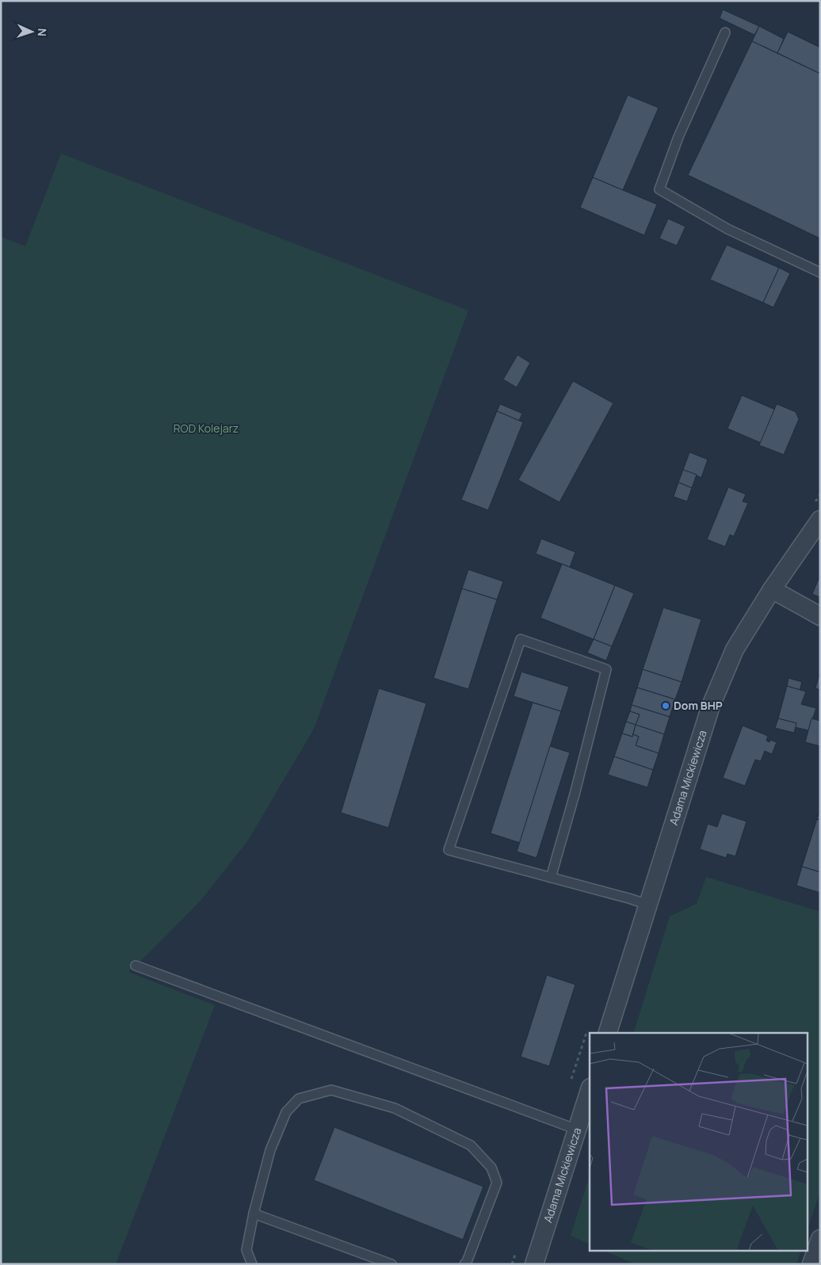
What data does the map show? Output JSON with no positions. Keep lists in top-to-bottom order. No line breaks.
{"streets":{"street":["Adama Mickiewicza"]},"parks":["ROD Kolejarz"],"places":["Dom BHP"],"north":"right"}
